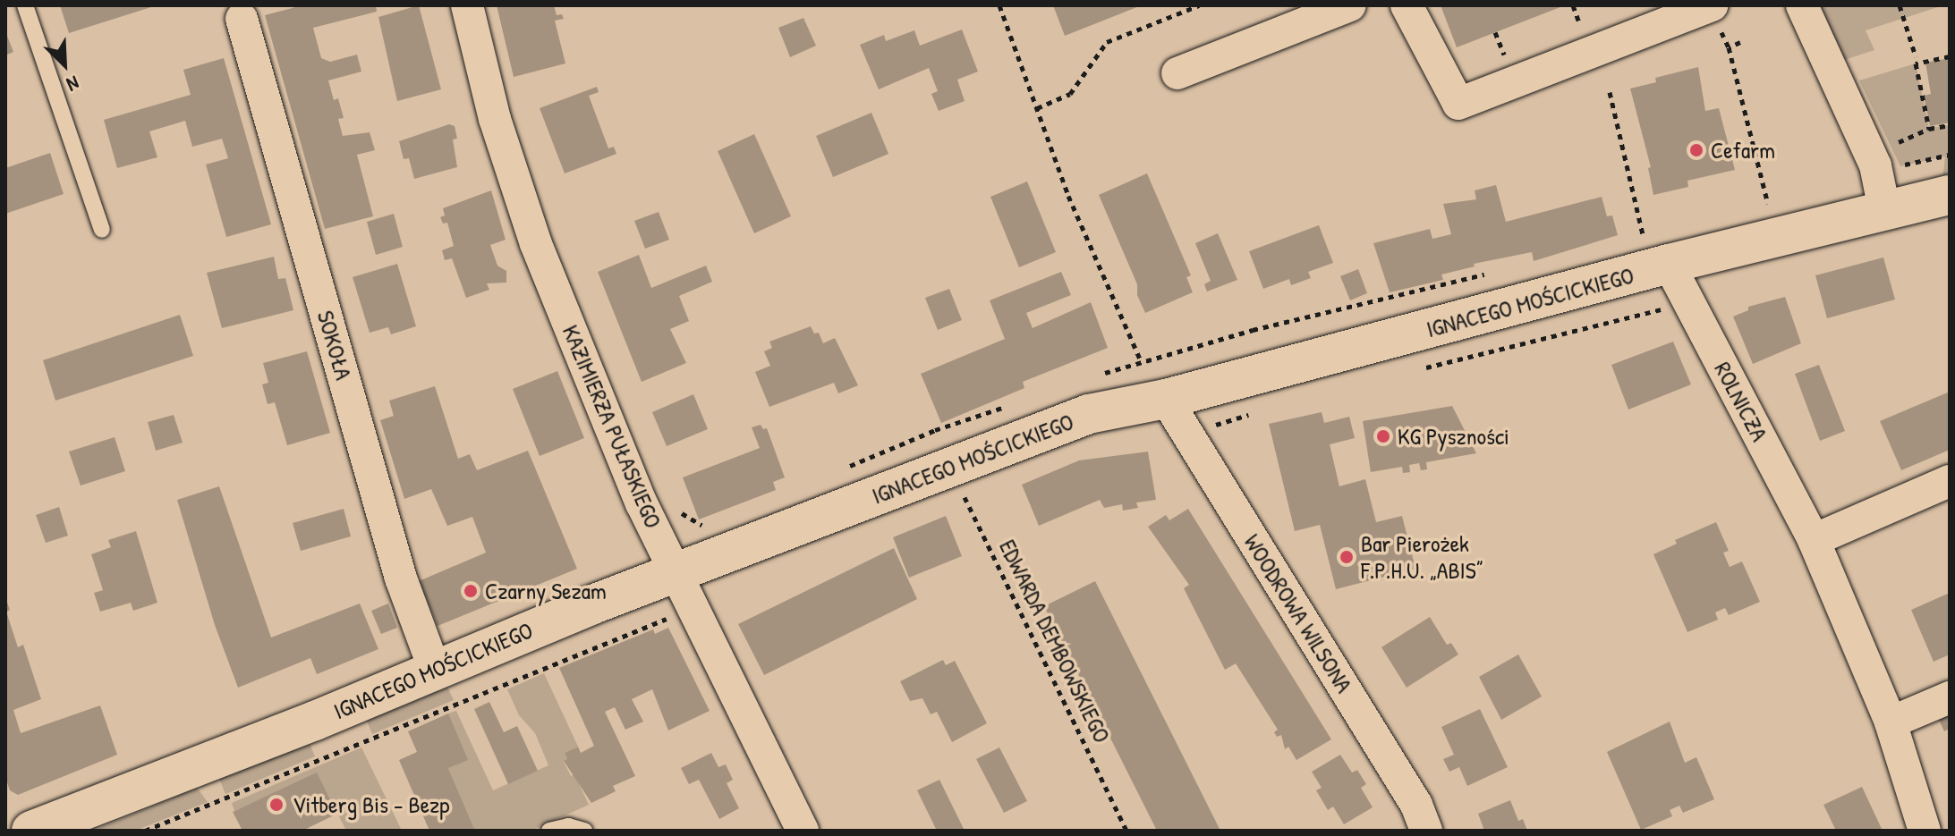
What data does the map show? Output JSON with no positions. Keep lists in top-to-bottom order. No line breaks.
{"streets":{"street":["IGNACEGO MOŚCICKIEGO","SOKOŁA","ROLNICZA","KAZIMIERZA PUŁASKIEGO","WOODROWA WILSONA"],"path":["EDWARDA DEMBOWSKIEGO"]},"crossings":[["IGNACEGO MOŚCICKIEGO","SOKOŁA"],["IGNACEGO MOŚCICKIEGO","ROLNICZA"],["IGNACEGO MOŚCICKIEGO","KAZIMIERZA PUŁASKIEGO"],["IGNACEGO MOŚCICKIEGO","WOODROWA WILSONA"],["IGNACEGO MOŚCICKIEGO","EDWARDA DEMBOWSKIEGO"]],"places":["Cefarm","KG Pyszności","Bar Pierożek F.P.H.U. „ABIS”","Czarny Sezam","Vitberg Bis - Bezp"],"north":"bottom right"}
